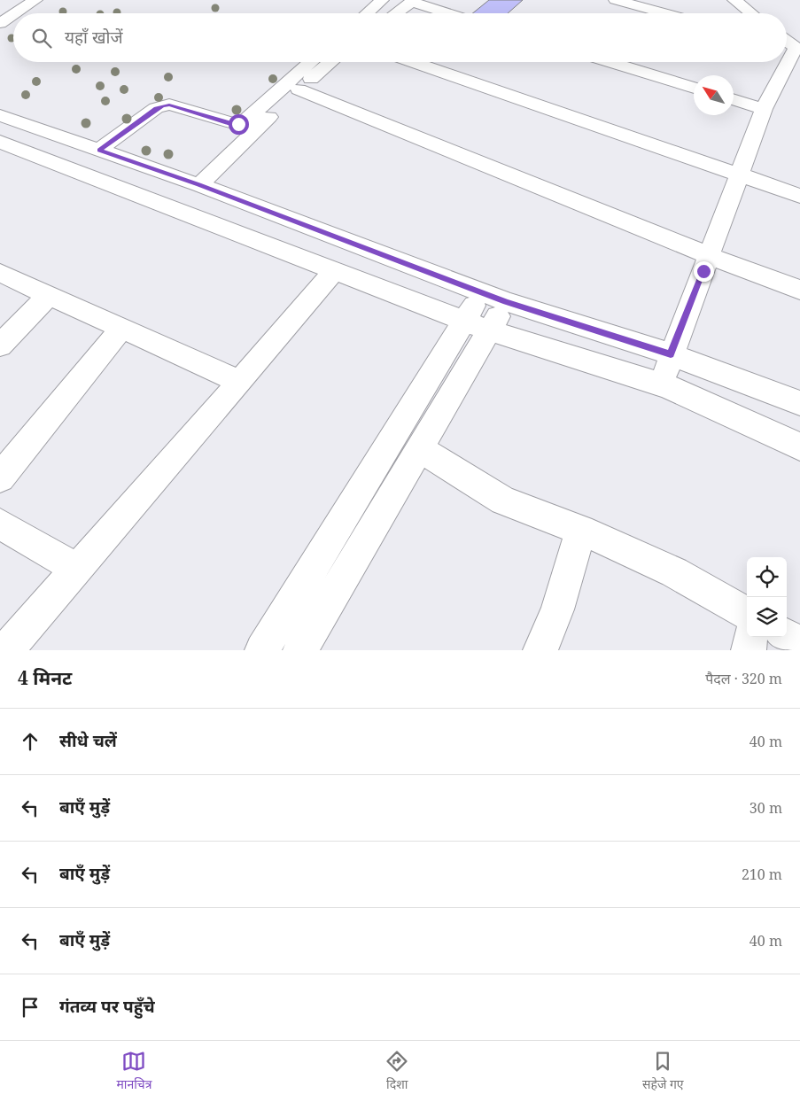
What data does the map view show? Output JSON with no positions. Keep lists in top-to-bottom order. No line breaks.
{"north":"top left","page":{"search":"यहाँ खोजें","heading":["4 मिनट","पैदल · 320 m"],"list":[["सीधे चलें","40 m"],["बाएँ मुड़ें","30 m"],["बाएँ मुड़ें","210 m"],["बाएँ मुड़ें","40 m"],"गंतव्य पर पहुँचे"],"nav":["मानचित्र","दिशा","सहेजे गए"]}}
